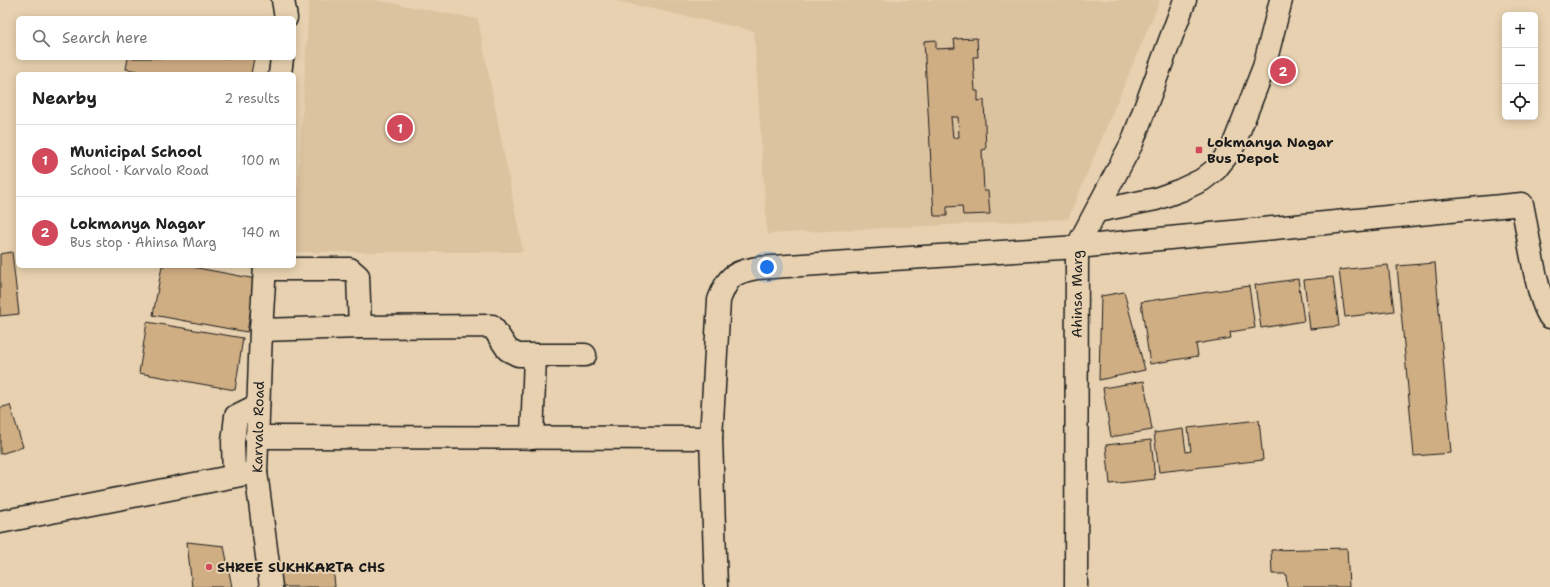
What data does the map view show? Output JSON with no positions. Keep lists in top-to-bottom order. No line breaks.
{"streets":{"street":["Ahinsa Marg","Karvalo Road"]},"places":{"transit":["Lokmanya Nagar Bus Depot"],"other":["SHREE SUKHKARTA CHS"]},"page":{"map_buttons":["+","−"],"search":"Search here","pins":["2","1"],"heading":["Nearby","2 results"],"list":[{"mark":"1","name":"Municipal School","note":"School · Karvalo Road","value":"100 m"},{"mark":"2","name":"Lokmanya Nagar","note":"Bus stop · Ahinsa Marg","value":"140 m"}]}}
